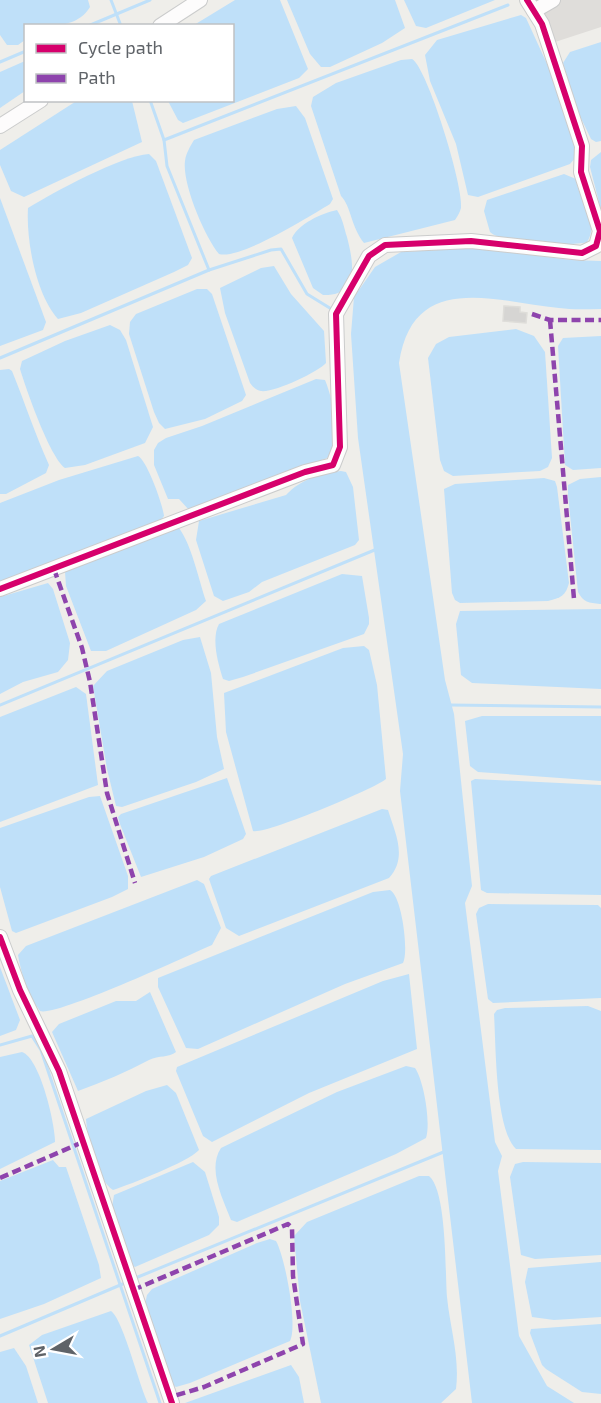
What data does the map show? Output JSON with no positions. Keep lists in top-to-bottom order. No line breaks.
{"legend":["Cycle path","Path"],"north":"left"}
